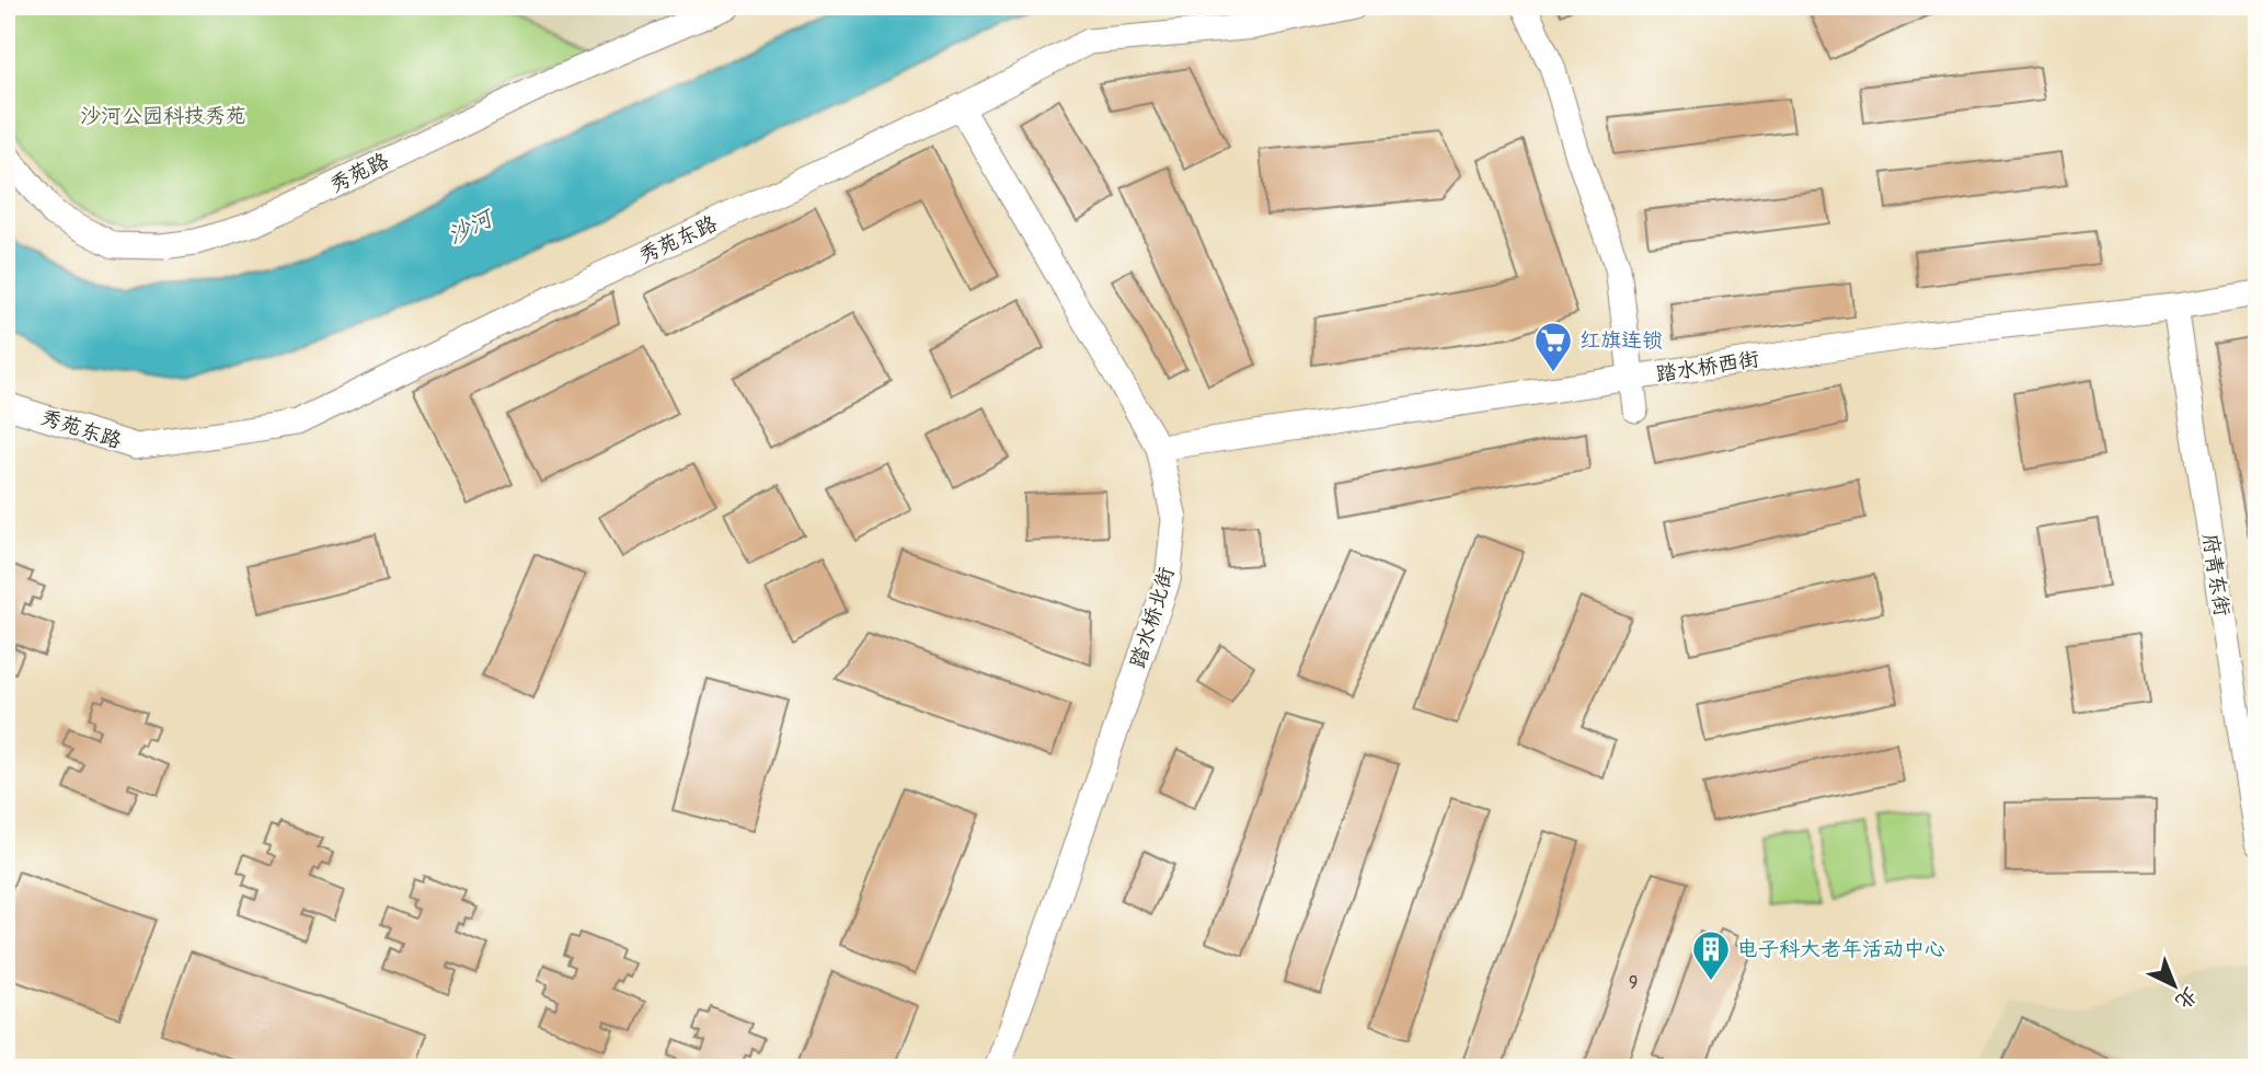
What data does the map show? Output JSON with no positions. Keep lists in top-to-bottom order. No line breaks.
{"streets":{"street":["秀苑路","秀苑东路","踏水桥西街","府青东街","踏水桥北街"]},"crossings":[["秀苑东路","踏水桥北街"],["踏水桥西街","府青东街"],["踏水桥西街","踏水桥北街"]],"water":["沙河"],"parks":["沙河公园科技秀苑"],"places":{"supermarket":["红旗连锁"],"building":["电子科大老年活动中心"]},"house_numbers":["9"],"north":"bottom right"}
